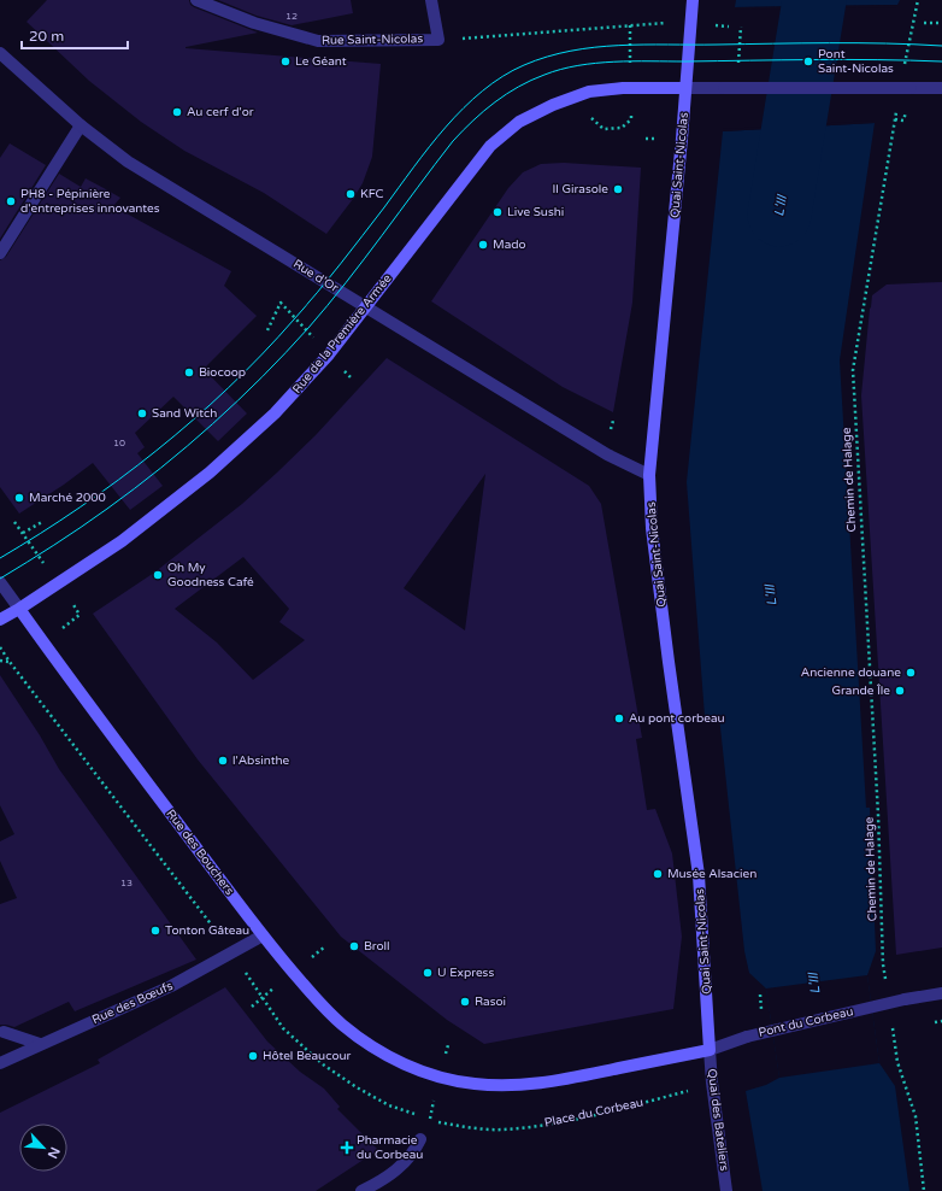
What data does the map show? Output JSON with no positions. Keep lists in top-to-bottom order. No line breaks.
{"streets":{"street":["Rue Saint-Nicolas","Quai Saint-Nicolas","Rue d'Or","Rue de la Première Armée","Rue des Bouchers","Rue des Bœufs","Pont du Corbeau","Quai des Bateliers"],"path":["Chemin de Halage","Place du Corbeau"]},"crossings":[["Quai Saint-Nicolas","Rue d'Or"],["Quai Saint-Nicolas","Rue de la Première Armée"],["Quai Saint-Nicolas","Rue des Bouchers"],["Quai Saint-Nicolas","Pont du Corbeau"],["Quai Saint-Nicolas","Quai des Bateliers"],["Rue d'Or","Rue de la Première Armée"],["Rue de la Première Armée","Rue des Bouchers"],["Rue des Bouchers","Rue des Bœufs"],["Rue des Bouchers","Pont du Corbeau"],["Rue des Bouchers","Quai des Bateliers"],["Pont du Corbeau","Quai des Bateliers"],["Place du Corbeau","Quai des Bateliers"]],"water":["L'Ill"],"places":{"other":["Le Géant","Pont Saint-Nicolas","Au cerf d'or","Il Girasole","KFC","PH8 - Pépinière d'entreprises innovantes","Live Sushi","Mado","Biocoop","Sand Witch","Marché 2000","Oh My Goodness Café","Ancienne douane","Grande Île","Au pont corbeau","l'Absinthe","Musée Alsacien","Tonton Gâteau","Broll","U Express","Rasoi","Hôtel Beaucour"],"health":["Pharmacie du Corbeau"]},"house_numbers":["12","10","13"],"scale_bar":"20 m","north":"bottom right"}
